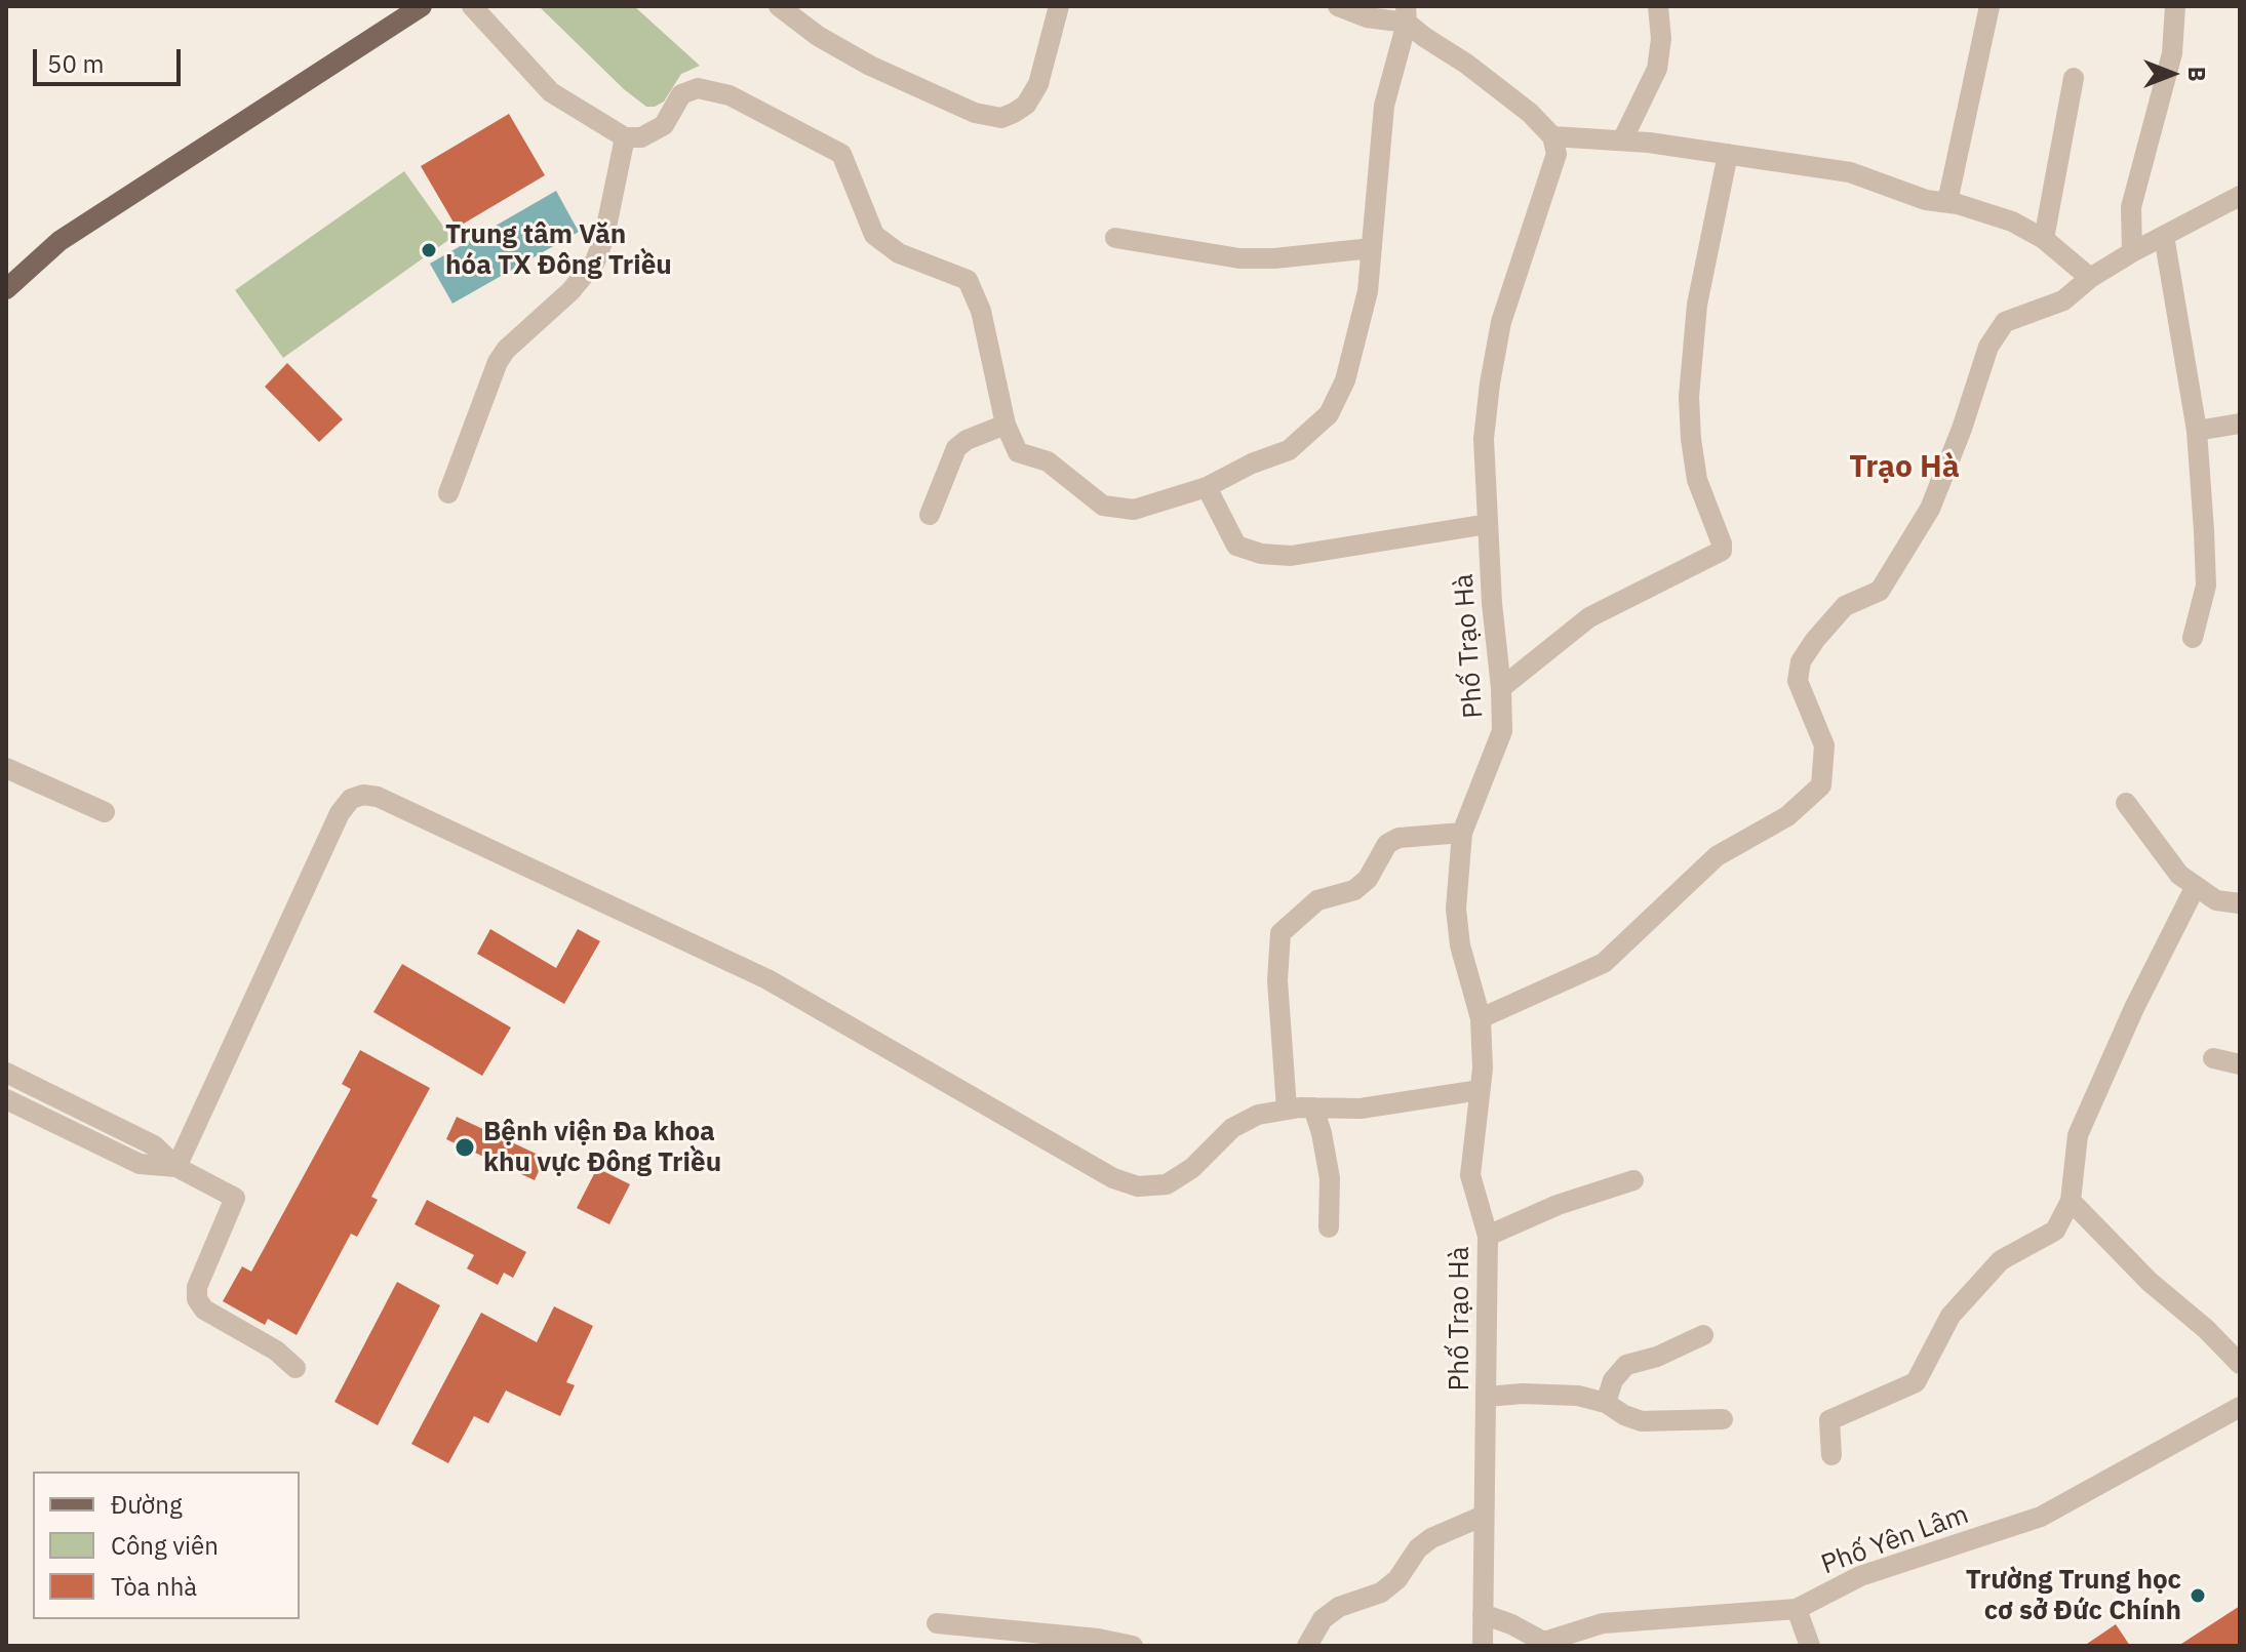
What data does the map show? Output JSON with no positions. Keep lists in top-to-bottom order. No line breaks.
{"streets":{"street":["Phố Trạo Hà","Phố Yên Lâm"]},"districts":["Trạo Hà"],"places":["Trung tâm Văn hóa TX Đông Triều","Bệnh viện Đa khoa khu vực Đông Triều","Trường Trung học cơ sở Đức Chính"],"legend":["Đường","Công viên","Tòa nhà"],"scale_bar":"50 m","north":"right"}
